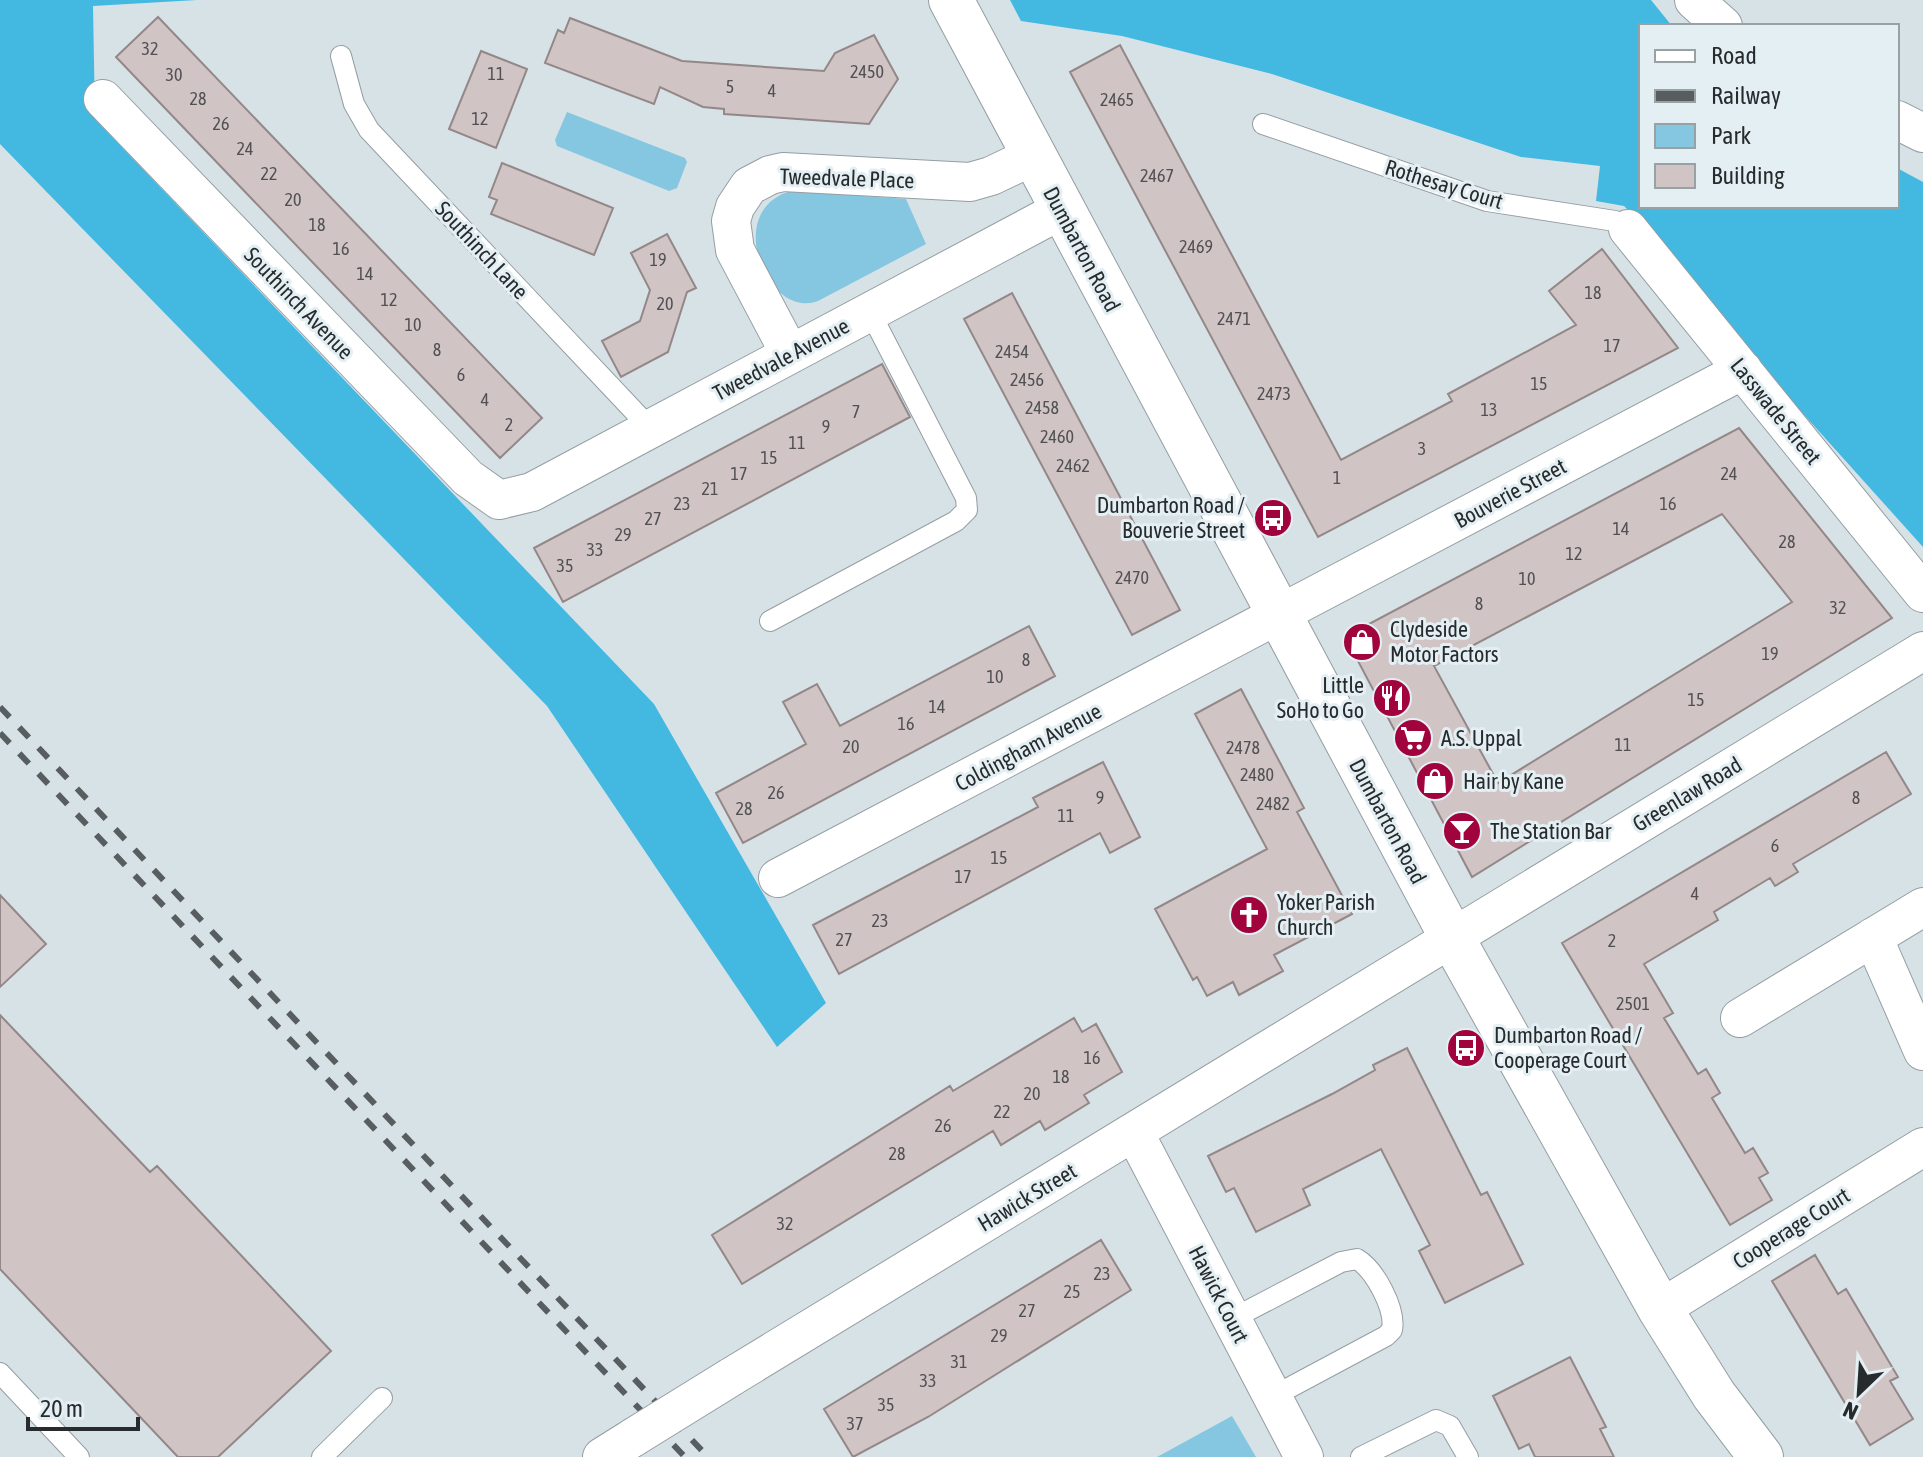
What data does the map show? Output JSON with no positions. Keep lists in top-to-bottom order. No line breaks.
{"streets":{"main road":["Dumbarton Road"],"street":["Tweedvale Place","Southinch Avenue","Tweedvale Avenue","Lasswade Street","Bouverie Street","Coldingham Avenue","Greenlaw Road","Hawick Street","Cooperage Court","Hawick Court"],"lane":["Rothesay Court","Southinch Lane"]},"crossings":[["Tweedvale Place","Dumbarton Road"],["Tweedvale Place","Tweedvale Avenue"],["Rothesay Court","Lasswade Street"],["Dumbarton Road","Tweedvale Avenue"],["Dumbarton Road","Bouverie Street"],["Dumbarton Road","Coldingham Avenue"],["Dumbarton Road","Greenlaw Road"],["Dumbarton Road","Hawick Street"],["Dumbarton Road","Cooperage Court"],["Southinch Lane","Tweedvale Avenue"],["Southinch Avenue","Tweedvale Avenue"],["Lasswade Street","Bouverie Street"],["Bouverie Street","Coldingham Avenue"],["Greenlaw Road","Hawick Street"],["Hawick Street","Hawick Court"]],"places":{"bus stop":["Dumbarton Road / Bouverie Street","Dumbarton Road / Cooperage Court"],"shop":["Clydeside Motor Factors","Hair by Kane"],"restaurant":["Little SoHo to Go"],"supermarket":["A.S. Uppal"],"bar":["The Station Bar"],"church":["Yoker Parish Church"]},"house_numbers":["32","2450","11","30","5","4","28","2465","12","26","24","22","2467","20","18","2469","16","19","14","18","12","20","2471","10","17","8","2454","6","2456","15","2473","4","2458","13","7","2","9","2460","11","3","15","2462","17","24","1","21","23","16","27","14","29","28","33","12","35","2470","10","8","32","19","8","10","15","14","16","11","20","2478","2480","26","9","8","2482","28","11","6","15","17","4","23","27","2","2501","16","18","20","22","26","28","32","23","25","27","29","31","33","35","37"],"legend":["Road","Railway","Park","Building"],"scale_bar":"20 m","north":"bottom left"}
